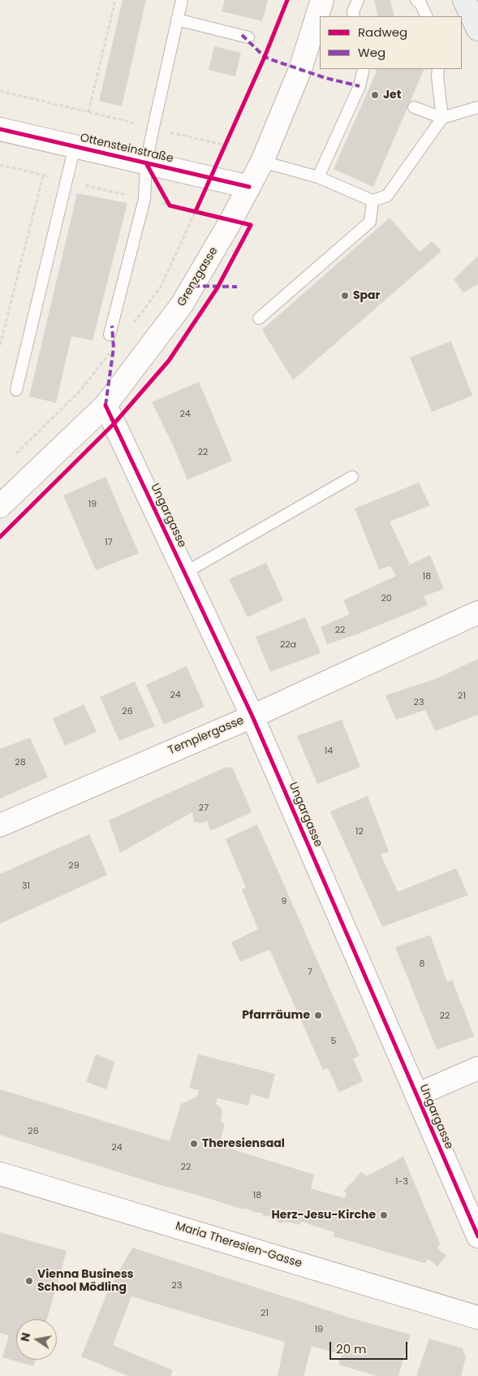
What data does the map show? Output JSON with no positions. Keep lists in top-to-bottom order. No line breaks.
{"streets":{"street":["Ottensteinstraße","Grenzgasse","Ungargasse","Templergasse","Maria Theresien-Gasse"]},"crossings":[["Ottensteinstraße","Grenzgasse"],["Grenzgasse","Ungargasse"],["Ungargasse","Templergasse"]],"places":["Jet","Spar","Pfarrräume","Theresiensaal","Herz-Jesu-Kirche","Vienna Business School Mödling"],"house_numbers":["24","22","19","17","18","20","22","22a","24","21","23","26","14","28","27","12","29","31","9","8","7","22","5","26","24","22","1-3","18","23","21","19"],"legend":["Radweg","Weg"],"scale_bar":"20 m","north":"left"}
